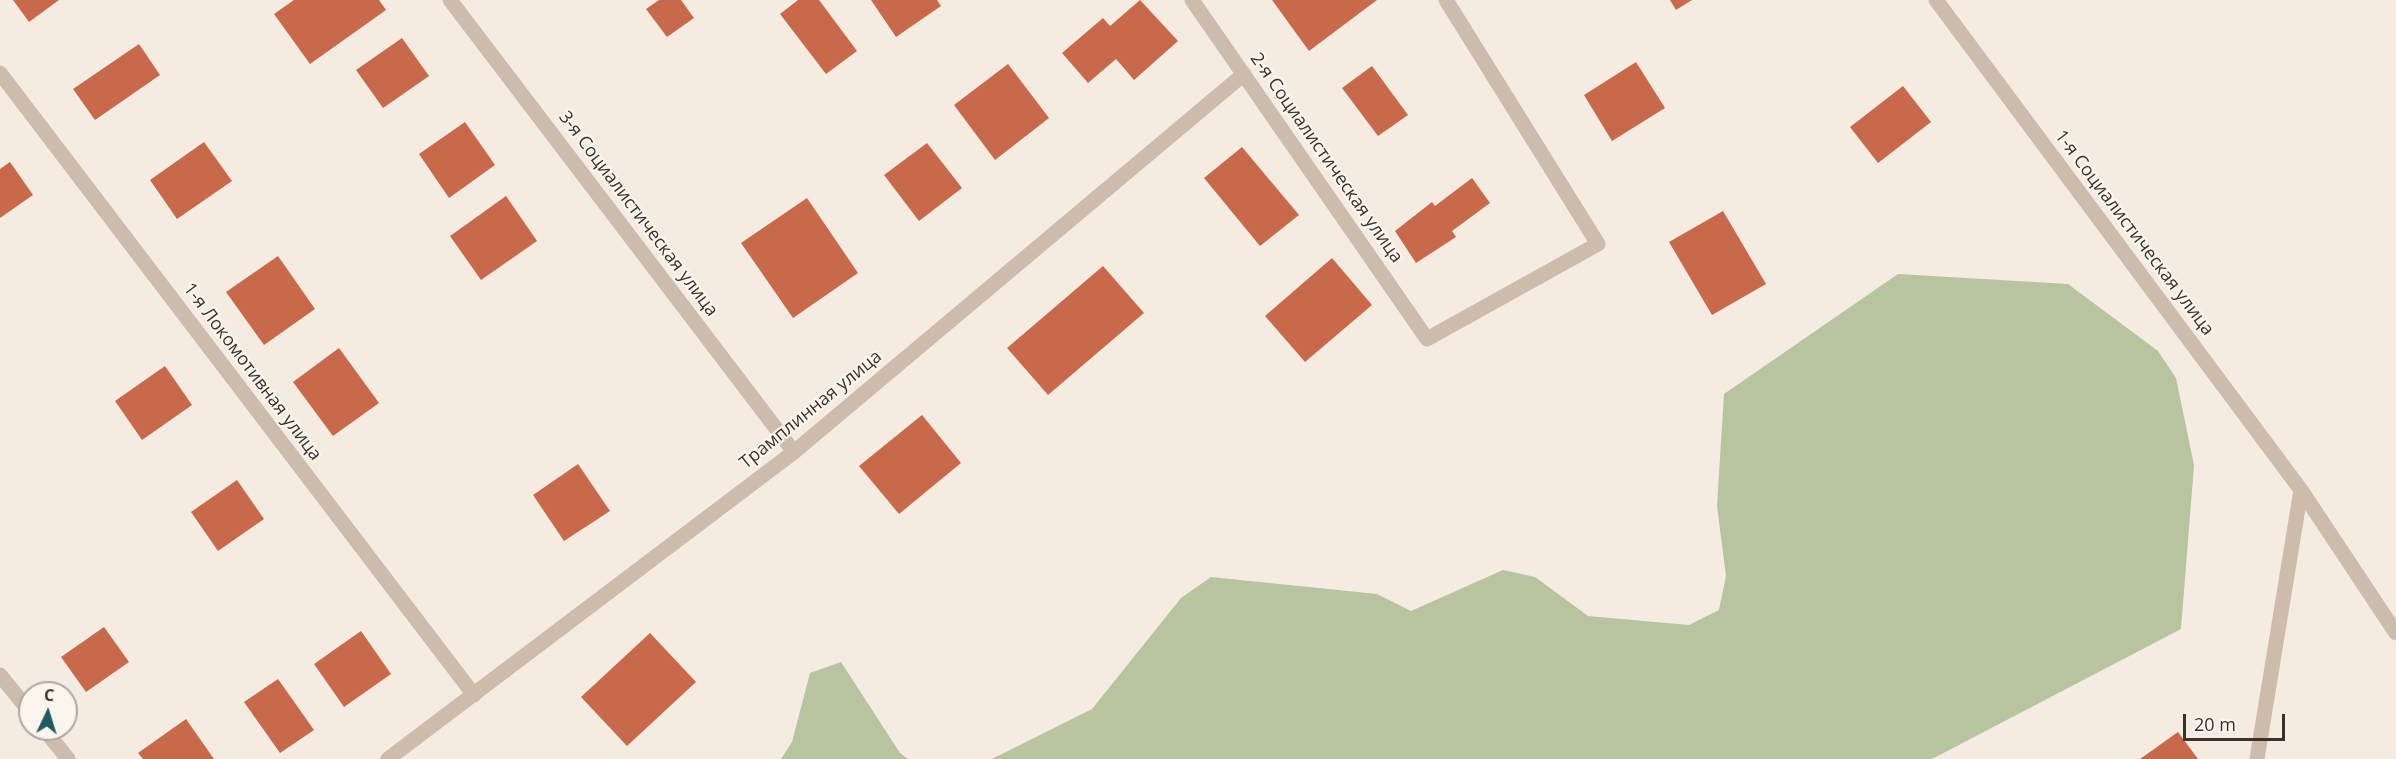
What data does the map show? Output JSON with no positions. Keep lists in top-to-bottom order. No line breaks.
{"streets":{"street":["2-я Социалистическая улица","3-я Социалистическая улица","1-я Социалистическая улица","1-я Локомотивная улица","Трамплинная улица"]},"crossings":[["2-я Социалистическая улица","Трамплинная улица"],["3-я Социалистическая улица","Трамплинная улица"],["1-я Локомотивная улица","Трамплинная улица"]],"scale_bar":"20 m","north":"top"}
